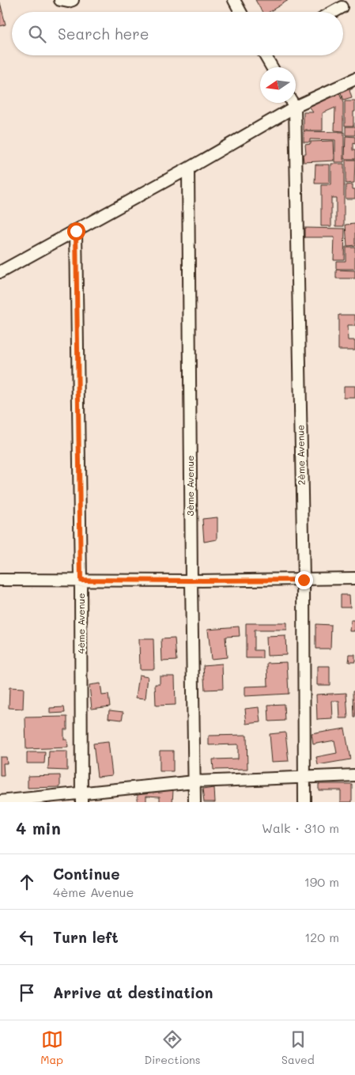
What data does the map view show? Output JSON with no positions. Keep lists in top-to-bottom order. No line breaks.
{"streets":{"street":["2ème Avenue","3ème Avenue","4ème Avenue"]},"north":"left","page":{"search":"Search here","heading":["4 min","Walk · 310 m"],"list":[["Continue","4ème Avenue","190 m"],["Turn left","120 m"],"Arrive at destination"],"nav":["Map","Directions","Saved"]}}
